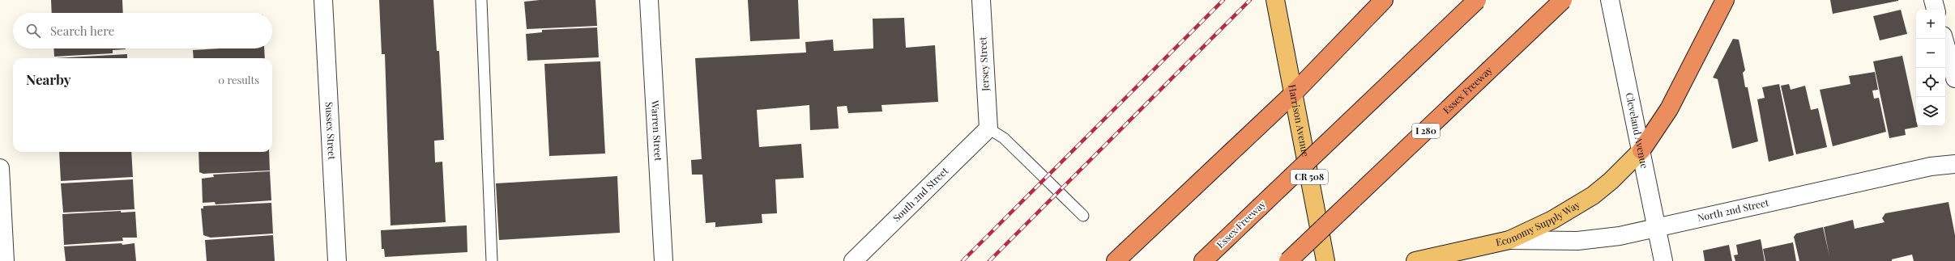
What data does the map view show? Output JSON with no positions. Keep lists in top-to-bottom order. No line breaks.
{"streets":{"highway":["Essex Freeway","I 280"],"main road":["Harrison Avenue","CR 508","Economy Supply Way"],"street":["Jersey Street","Sussex Street","Warren Street","Cleveland Avenue","South 2nd Street","North 2nd Street"]},"crossings":[["Jersey Street","South 2nd Street"],["Cleveland Avenue","North 2nd Street"],["Cleveland Avenue","Economy Supply Way"],["North 2nd Street","Economy Supply Way"]],"page":{"map_buttons":["+","−"],"search":"Search here","heading":["Nearby","0 results"]}}
